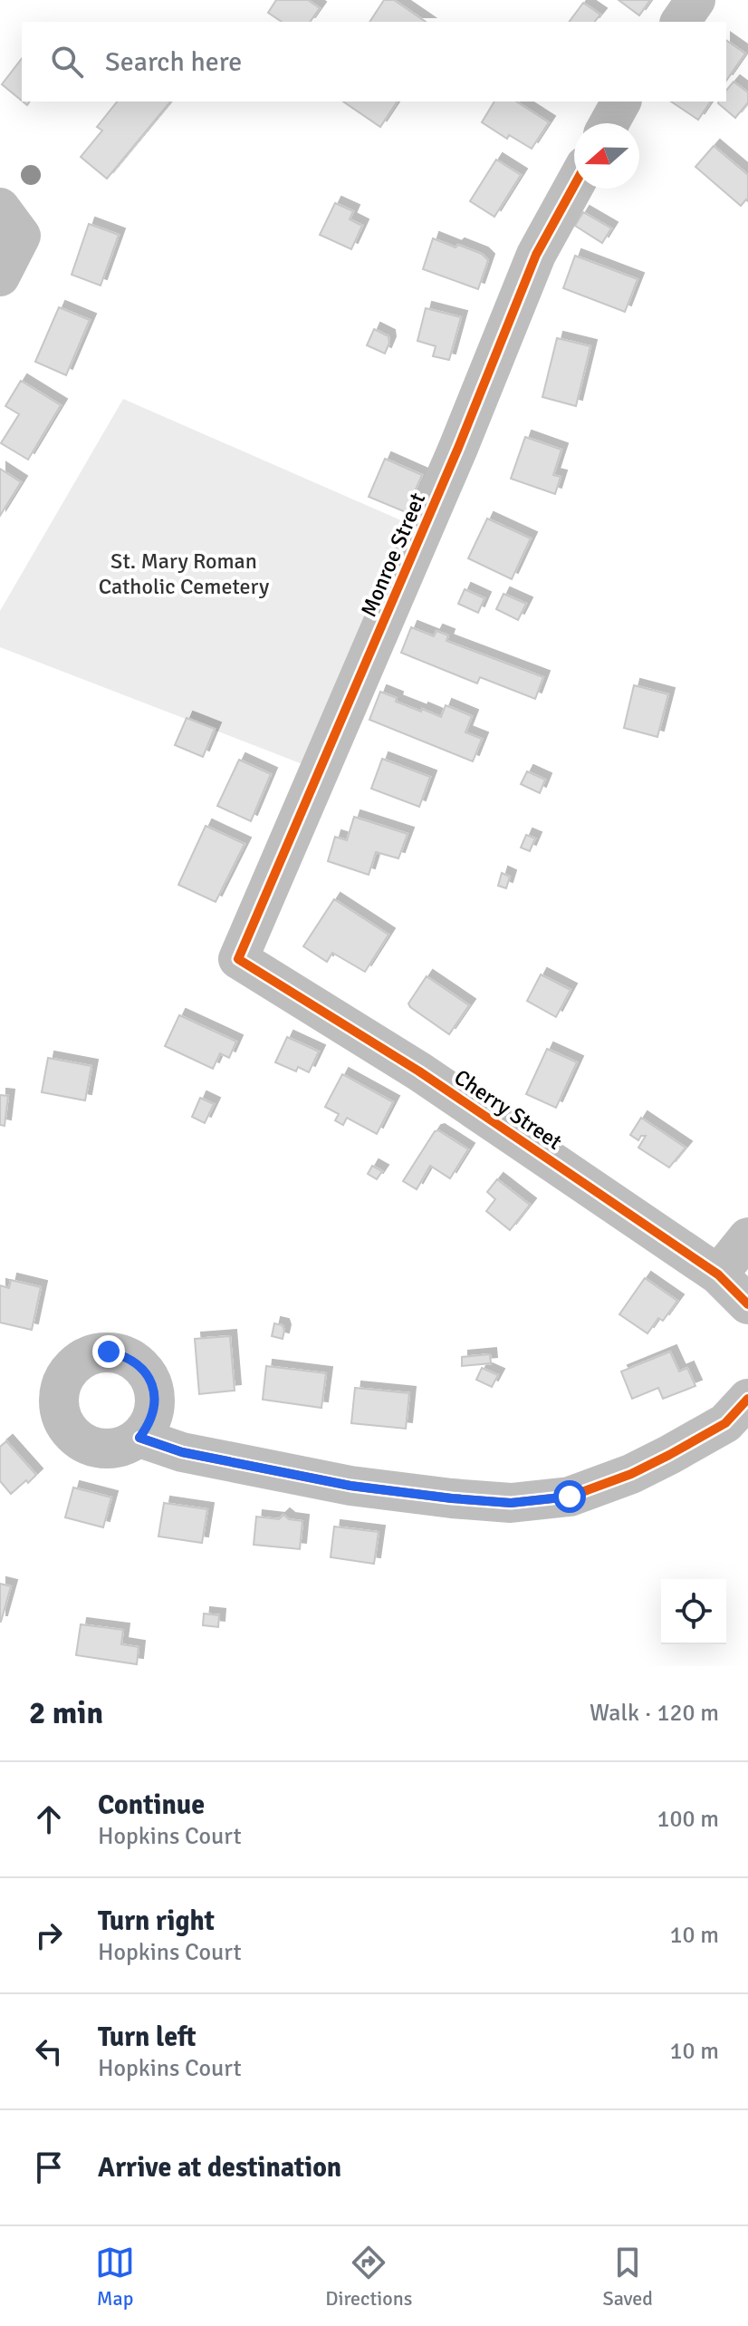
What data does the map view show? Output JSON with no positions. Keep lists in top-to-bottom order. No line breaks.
{"streets":{"street":["Monroe Street","Cherry Street"]},"crossings":[["Monroe Street","Cherry Street"]],"parks":["St. Mary Roman Catholic Cemetery"],"north":"left","page":{"search":"Search here","heading":["2 min","Walk · 120 m"],"list":[["Continue","Hopkins Court","100 m"],["Turn right","Hopkins Court","10 m"],["Turn left","Hopkins Court","10 m"],"Arrive at destination"],"nav":["Map","Directions","Saved"]}}
